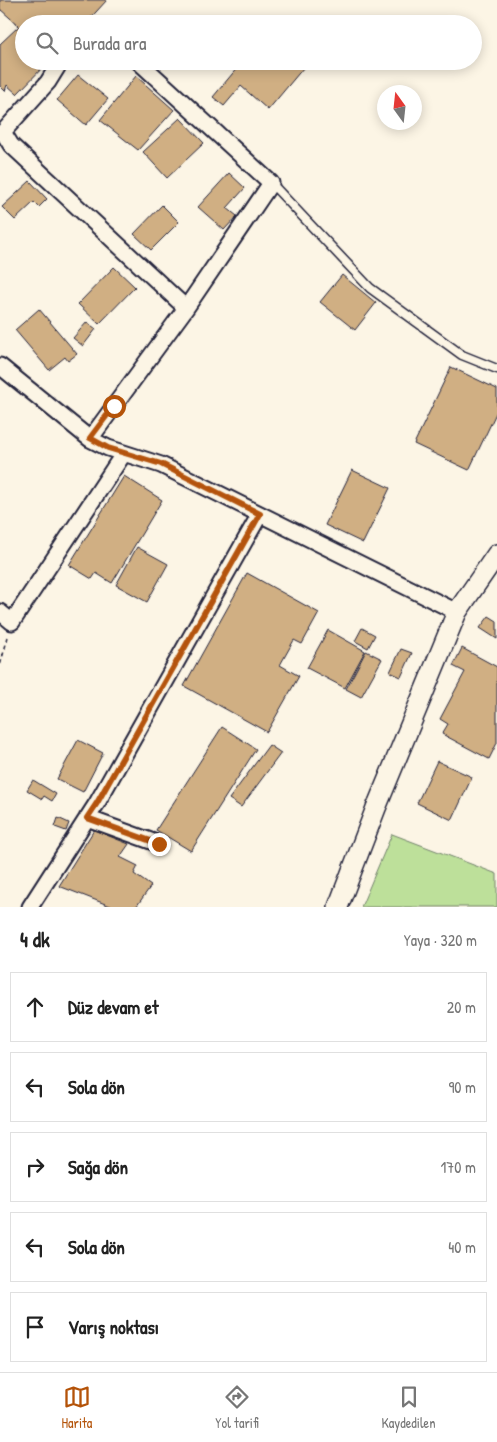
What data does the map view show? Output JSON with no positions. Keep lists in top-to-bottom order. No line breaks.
{"north":"top","page":{"search":"Burada ara","heading":["4 dk","Yaya · 320 m"],"list":[["Düz devam et","20 m"],["Sola dön","90 m"],["Sağa dön","170 m"],["Sola dön","40 m"],"Varış noktası"],"nav":["Harita","Yol tarifi","Kaydedilen"]}}
